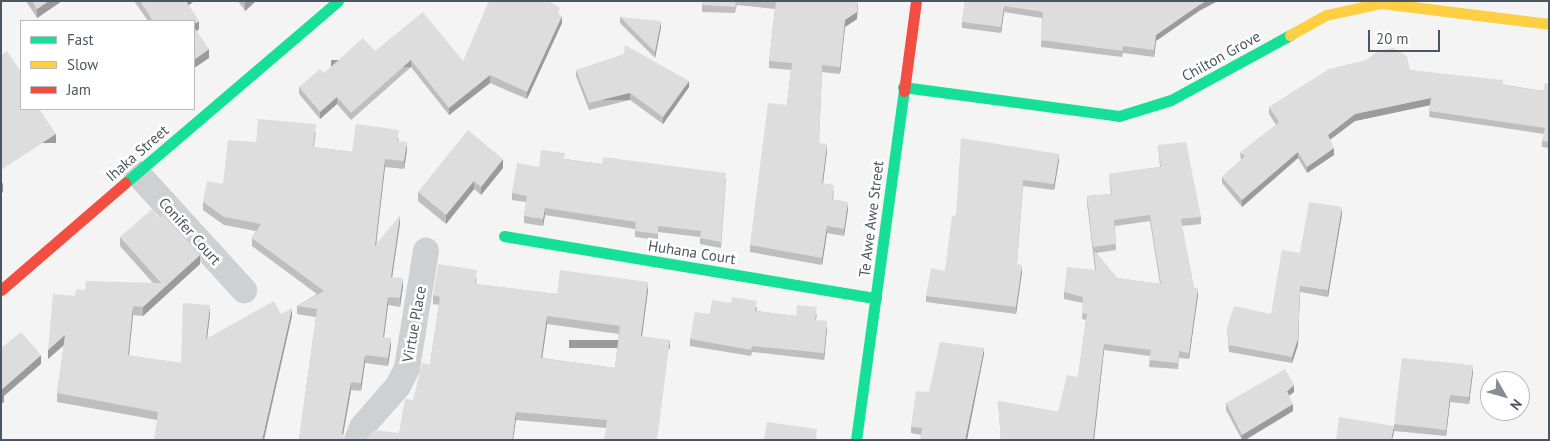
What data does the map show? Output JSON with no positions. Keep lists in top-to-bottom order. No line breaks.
{"streets":{"street":["Chilton Grove","Ihaka Street","Te Awe Awe Street","Conifer Court","Huhana Court","Virtue Place"]},"crossings":[["Chilton Grove","Te Awe Awe Street"],["Ihaka Street","Conifer Court"],["Te Awe Awe Street","Huhana Court"]],"legend":["Fast","Slow","Jam"],"scale_bar":"20 m","north":"bottom right"}
